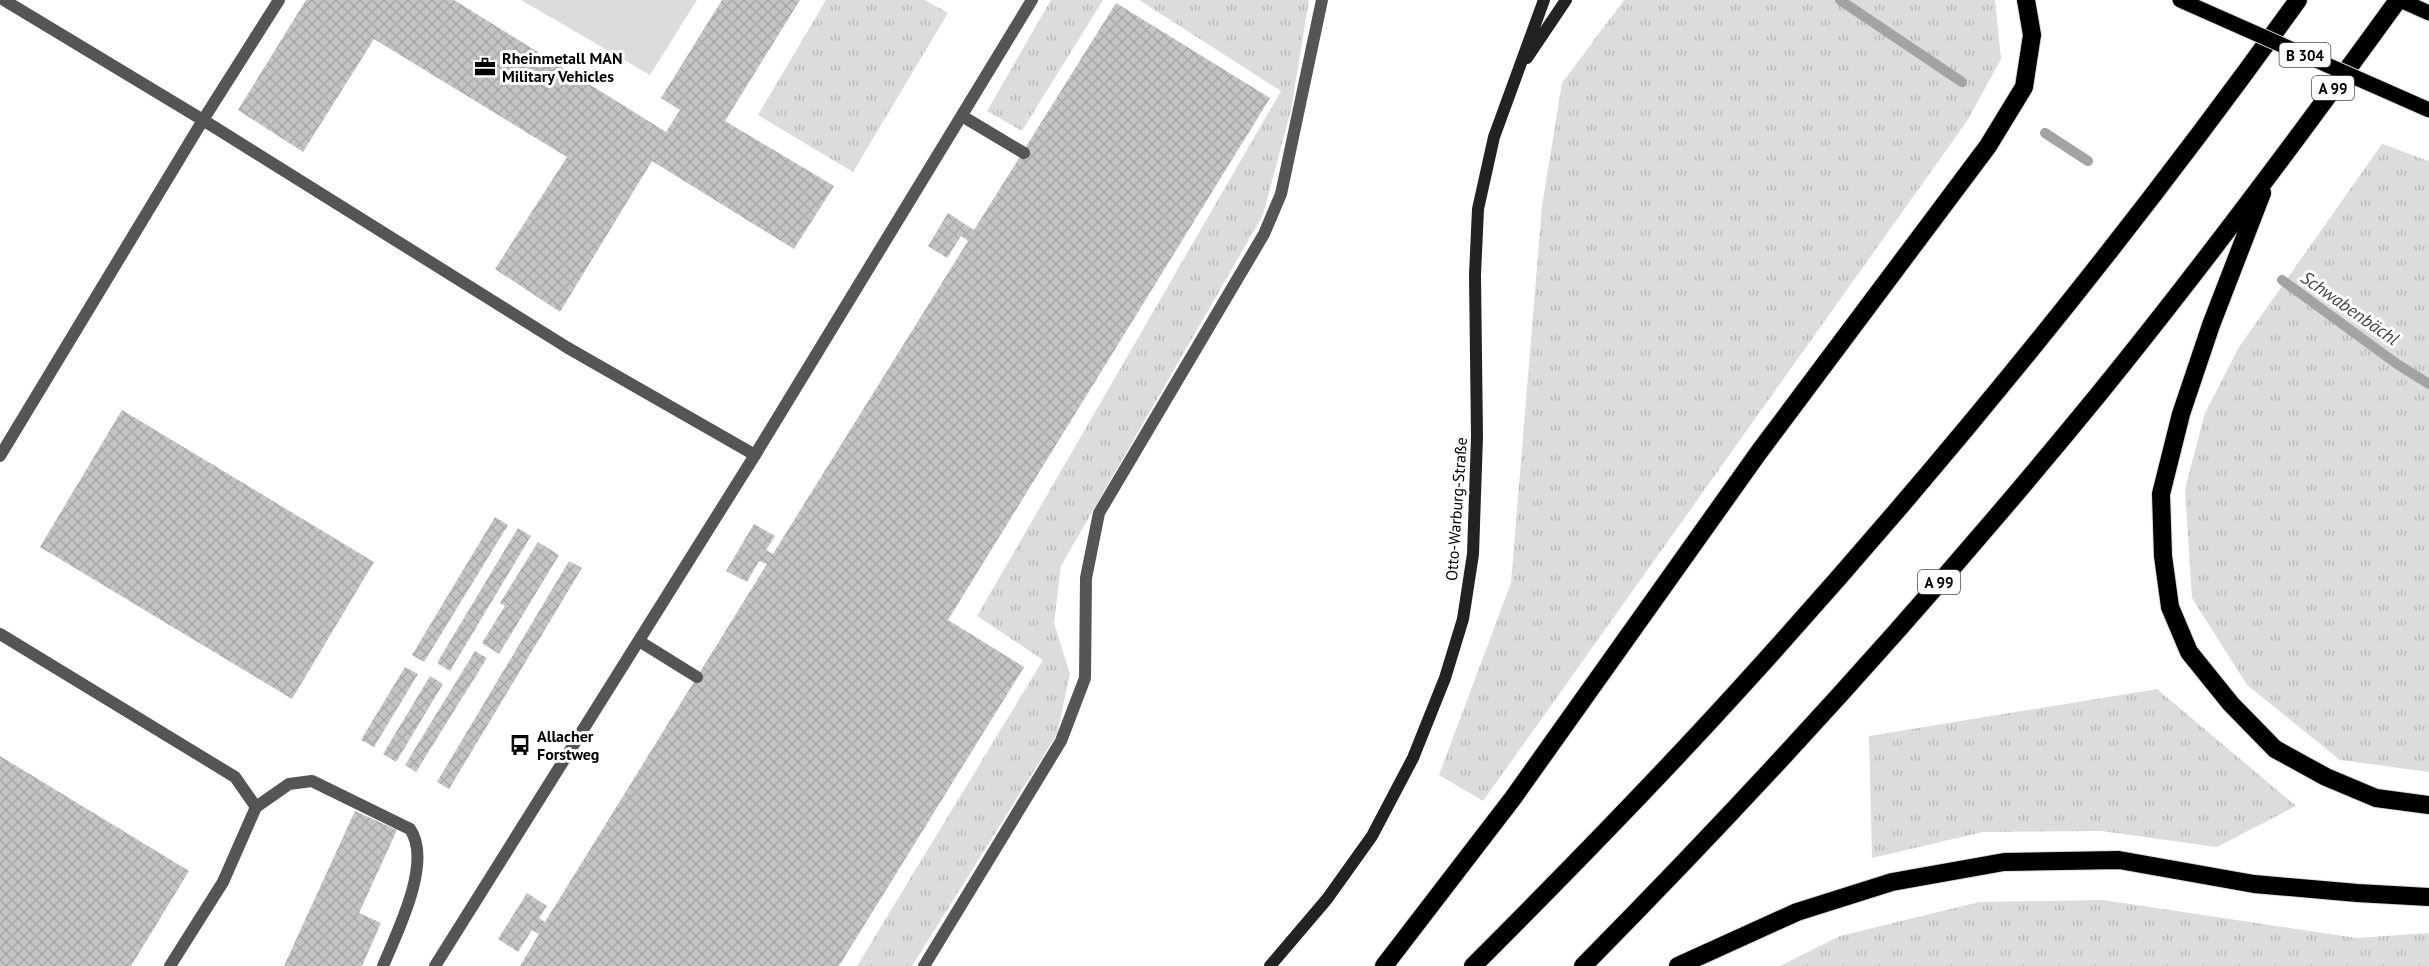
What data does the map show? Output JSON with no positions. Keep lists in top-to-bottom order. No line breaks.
{"streets":{"highway":["A 99"],"main road":["B 304","Otto-Warburg-Straße"]},"water":["Schwabenbächl"],"places":{"office":["Rheinmetall MAN Military Vehicles"],"bus stop":["Allacher Forstweg"]}}
